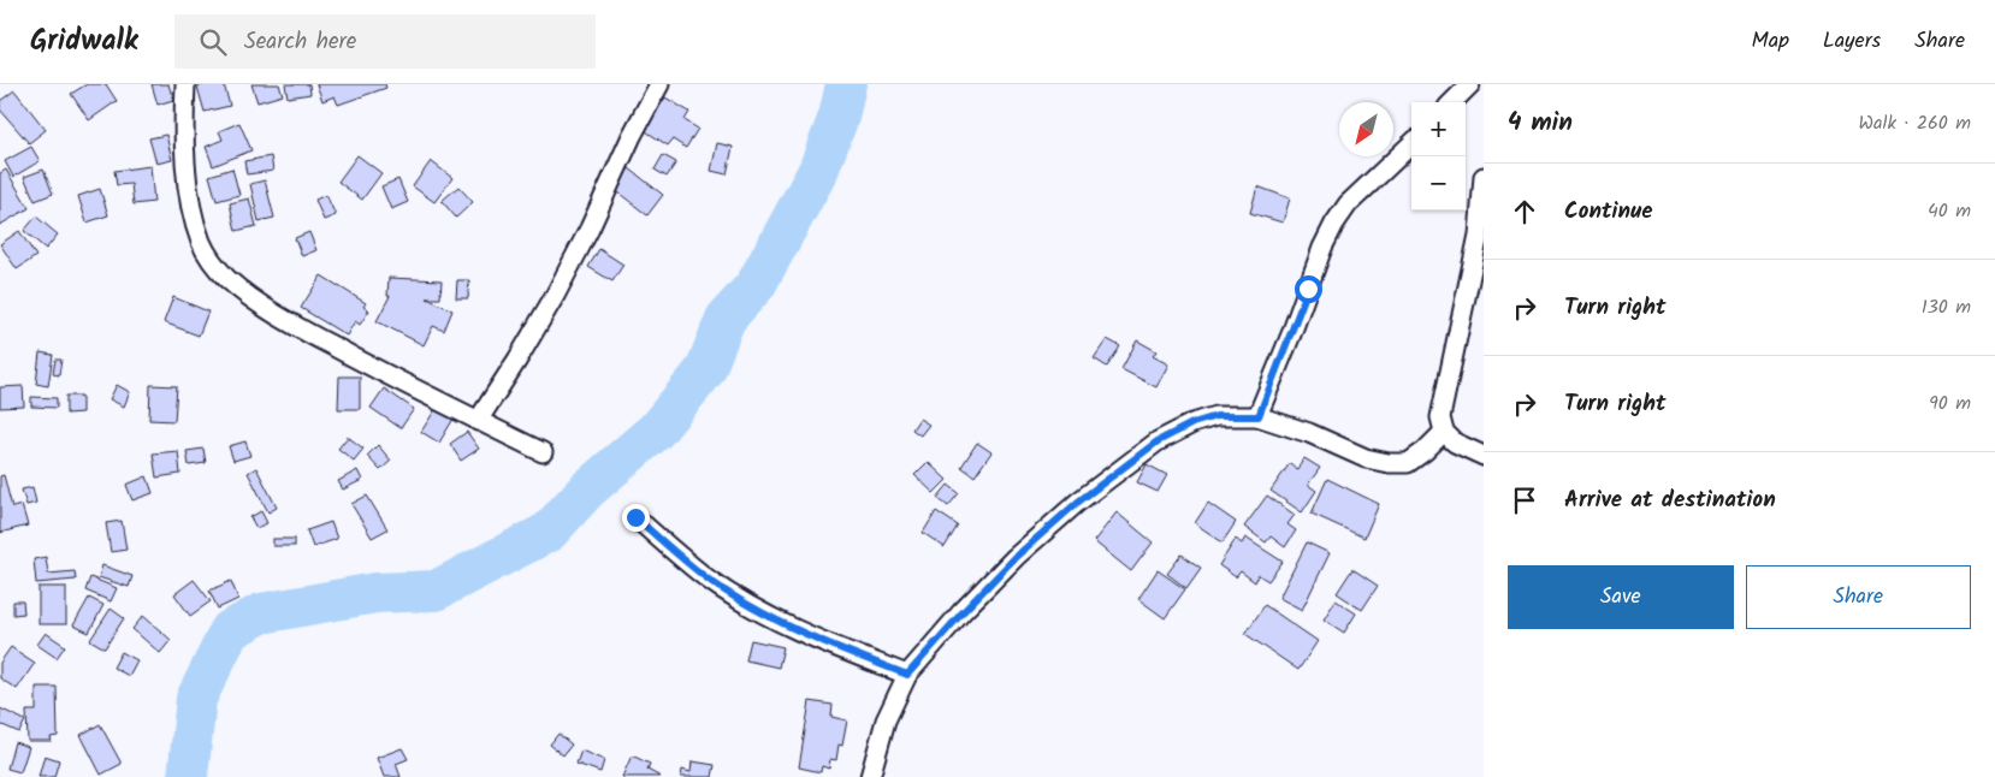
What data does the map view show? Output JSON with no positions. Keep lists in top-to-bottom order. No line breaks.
{"north":"bottom left","page":{"header":"Gridwalk","search":"Search here","nav":["Map","Layers","Share"],"heading":["4 min","Walk · 260 m"],"map_buttons":["+","−"],"list":[["Continue","40 m"],["Turn right","130 m"],["Turn right","90 m"],"Arrive at destination"],"buttons":["Save","Share"]}}
